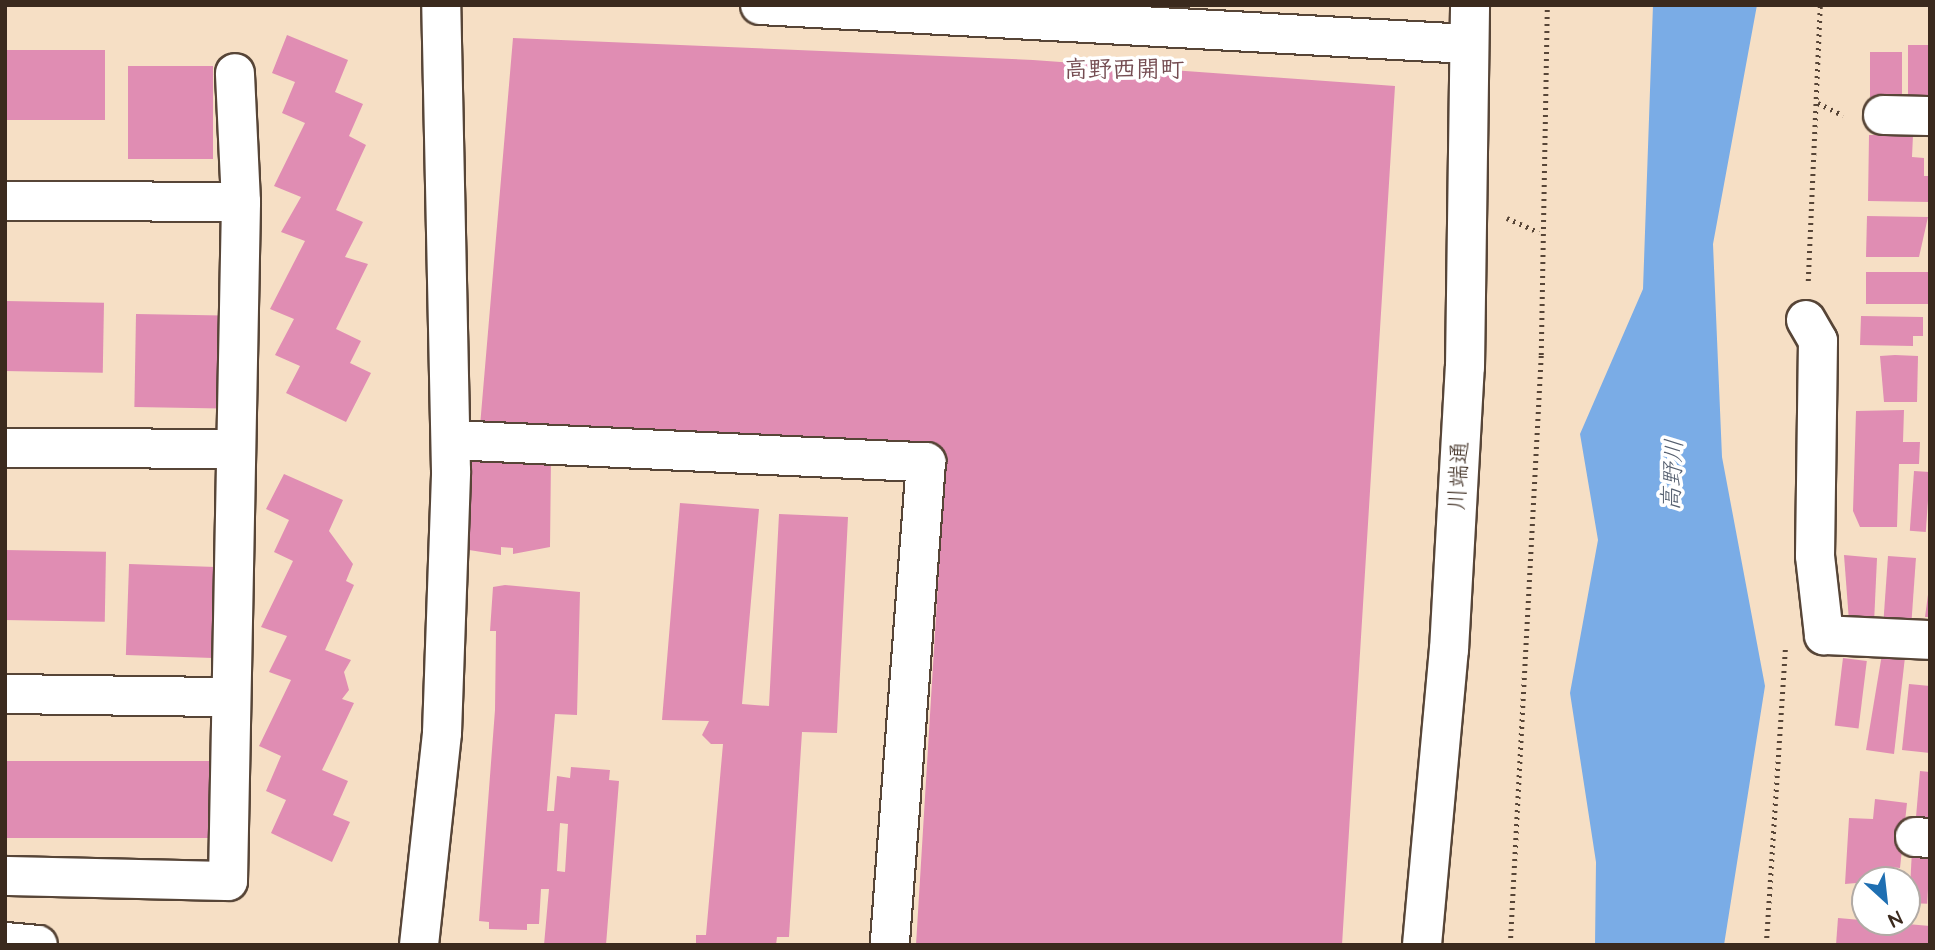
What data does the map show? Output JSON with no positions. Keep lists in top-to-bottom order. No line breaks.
{"streets":{"street":["川端通"]},"districts":["高野西開町"],"water":["高野川"],"north":"bottom right"}
